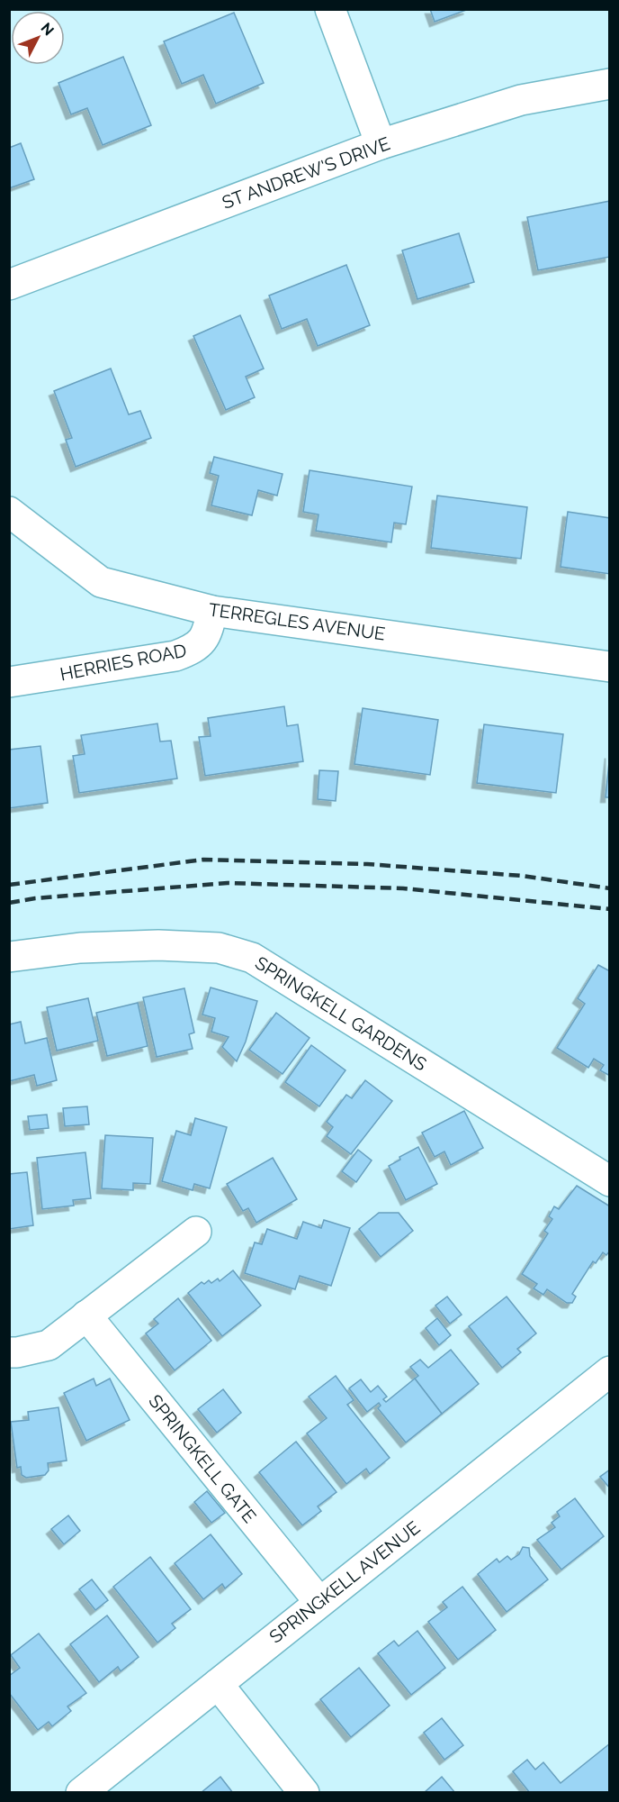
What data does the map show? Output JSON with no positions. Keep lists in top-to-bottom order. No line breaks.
{"streets":{"street":["ST ANDREW'S DRIVE","TERREGLES AVENUE","HERRIES ROAD","SPRINGKELL GARDENS","SPRINGKELL GATE","SPRINGKELL AVENUE"]},"crossings":[["TERREGLES AVENUE","HERRIES ROAD"],["SPRINGKELL GATE","SPRINGKELL AVENUE"]],"north":"top right"}
